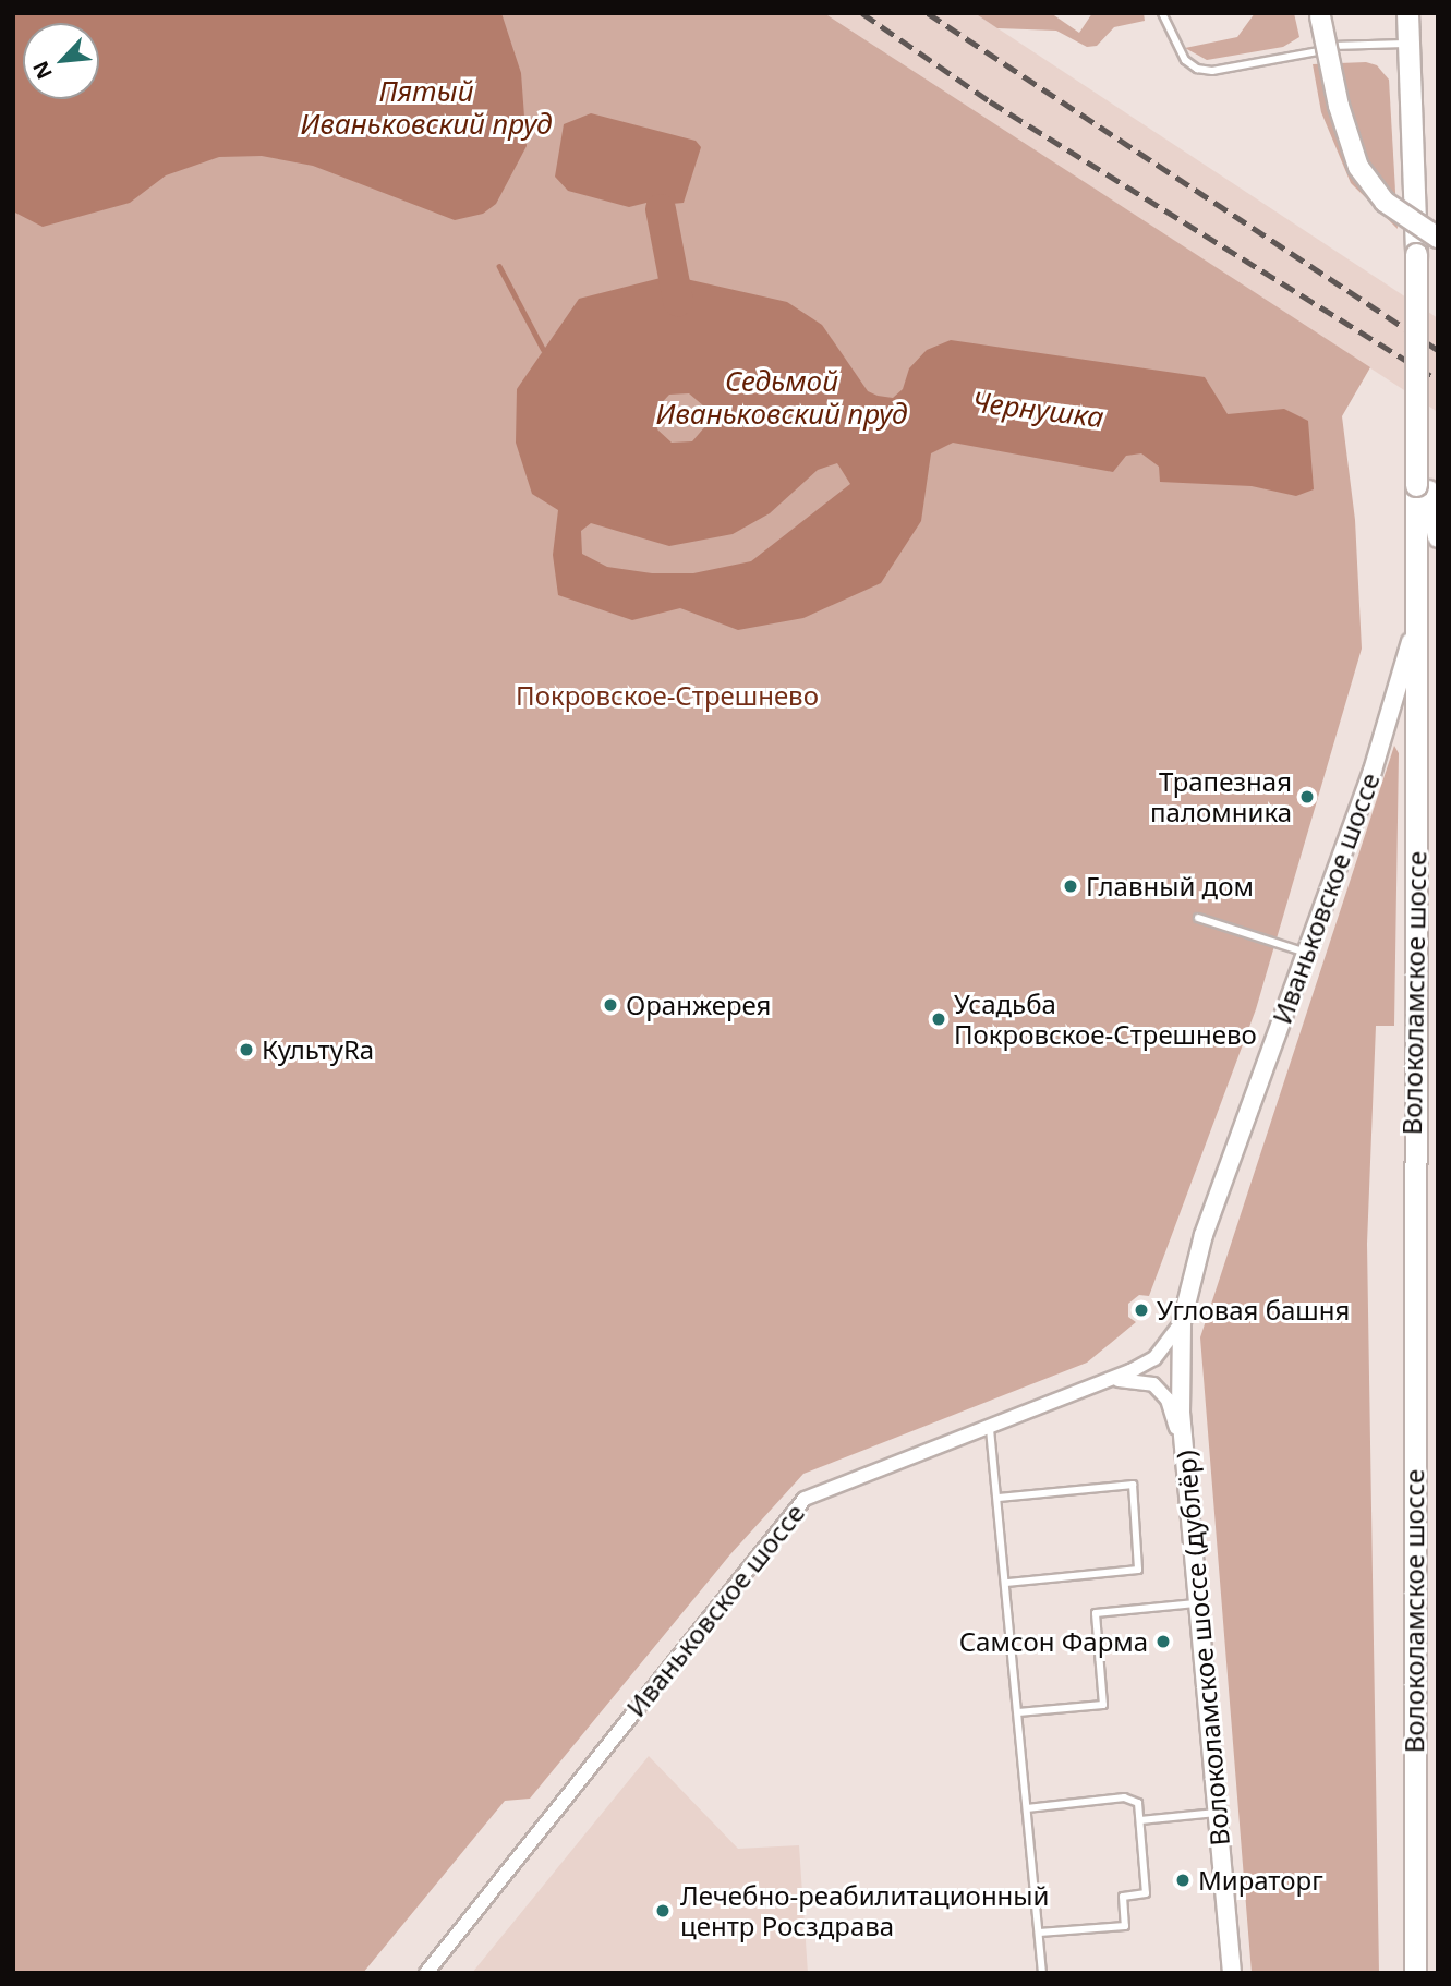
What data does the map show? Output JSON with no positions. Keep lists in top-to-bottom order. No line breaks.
{"streets":{"main road":["Волоколамское шоссе"],"street":["Иваньковское шоссе","Волоколамское шоссе (дублёр)"]},"crossings":[["Иваньковское шоссе","Волоколамское шоссе"],["Иваньковское шоссе","Волоколамское шоссе (дублёр)"]],"water":["Пятый Иваньковский пруд","Седьмой Иваньковский пруд","Чернушка"],"parks":["Покровское-Стрешнево"],"places":["Трапезная паломника","Главный дом","Оранжерея","Усадьба Покровское-Стрешнево","КультуRа","Угловая башня","Самсон Фарма","Мираторг","Лечебно-реабилитационный центр Росздрава"],"north":"bottom left"}
